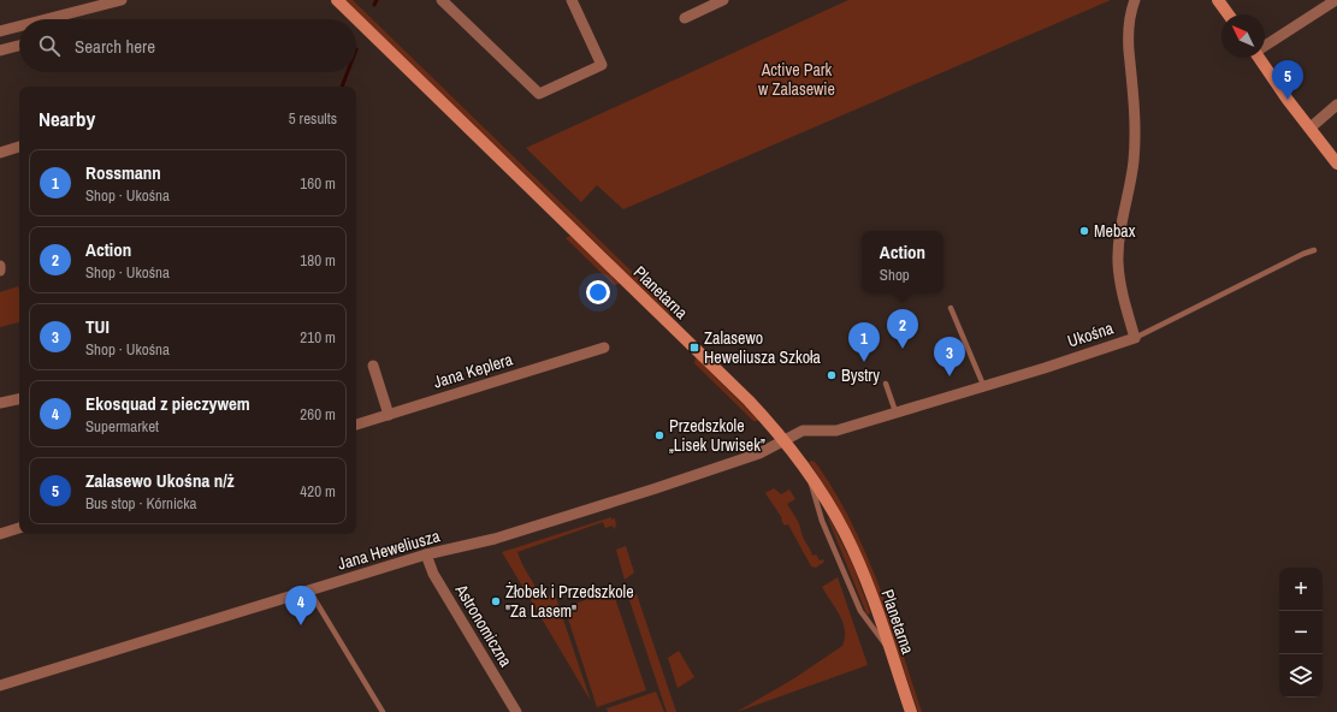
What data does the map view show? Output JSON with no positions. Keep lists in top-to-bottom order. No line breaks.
{"streets":{"street":["Planetarna","Ukośna","Jana Keplera","Jana Heweliusza","Astronomiczna"]},"crossings":[["Planetarna","Ukośna"],["Planetarna","Jana Heweliusza"],["Ukośna","Jana Heweliusza"],["Jana Heweliusza","Astronomiczna"]],"parks":["Active Park w Zalasewie"],"places":{"other":["Mebax","Bystry","Przedszkole „Lisek Urwisek”","Żłobek i Przedszkole \"Za Lasem\""],"transit":["Zalasewo Heweliusza Szkoła"]},"north":"top left","page":{"search":"Search here","pins":["5","2","1","3","4"],"heading":["Nearby","5 results"],"list":[{"mark":"1","name":"Rossmann","note":"Shop · Ukośna","value":"160 m"},{"mark":"2","name":"Action","note":"Shop · Ukośna","value":"180 m"},{"mark":"3","name":"TUI","note":"Shop · Ukośna","value":"210 m"},{"mark":"4","name":"Ekosquad z pieczywem","note":"Supermarket","value":"260 m"},{"mark":"5","name":"Zalasewo Ukośna n/ż","note":"Bus stop · Kórnicka","value":"420 m"}],"popup":["Action","Shop"],"map_buttons":["+","−"]}}
